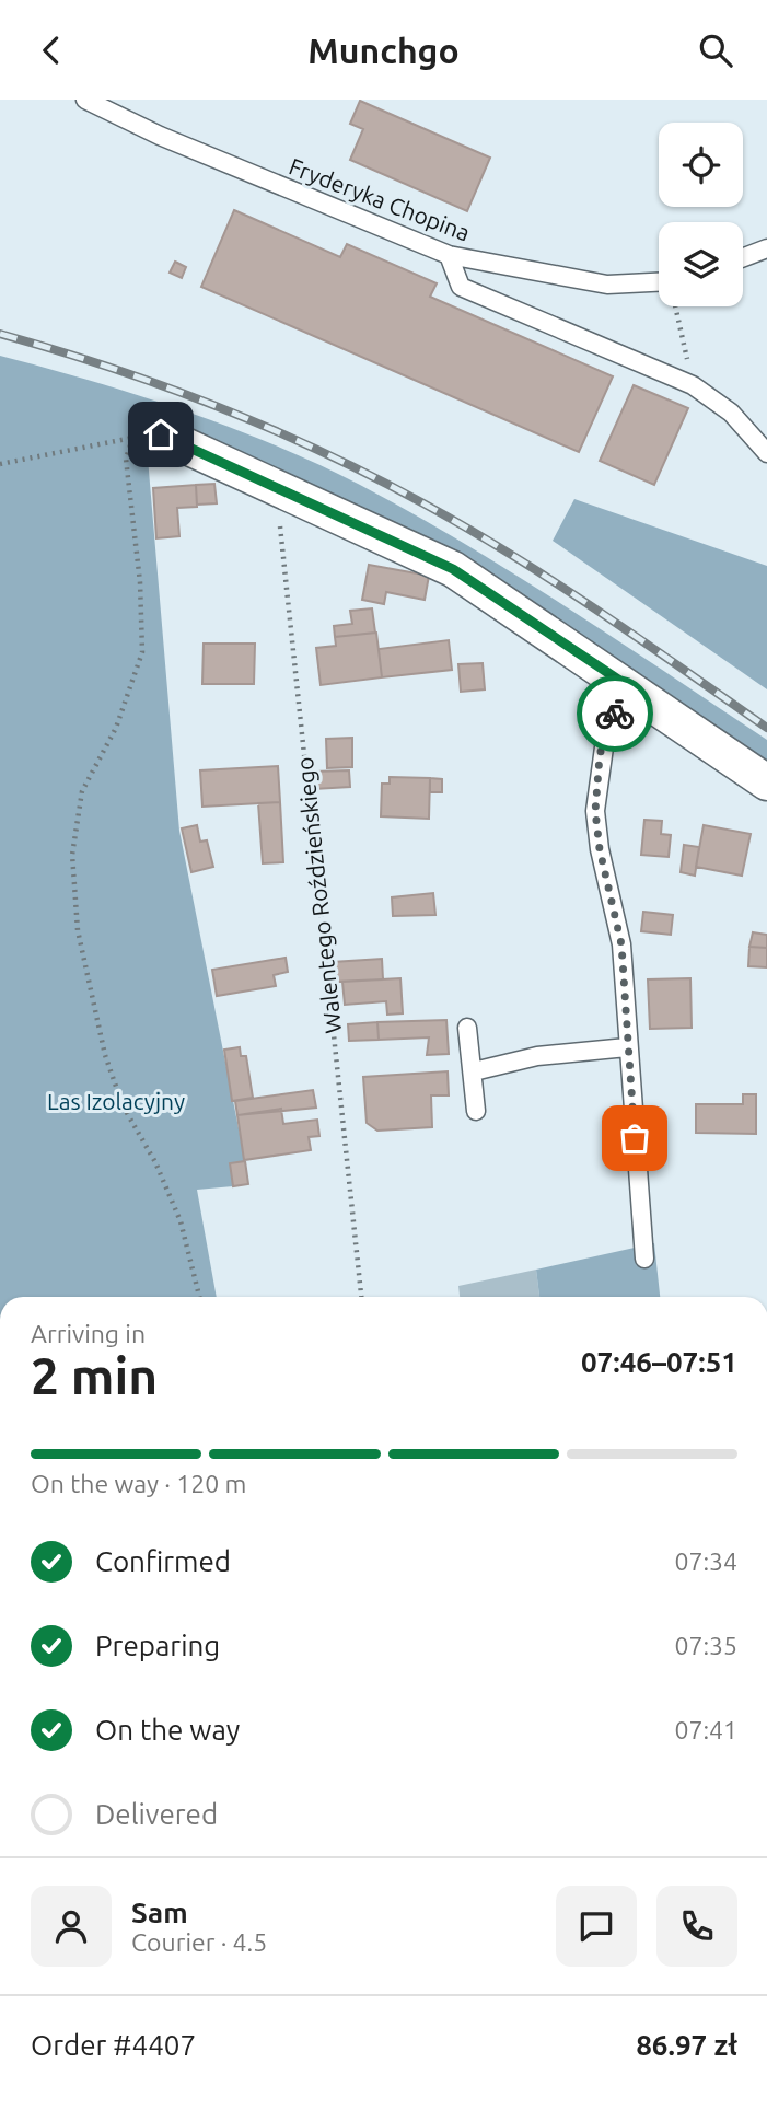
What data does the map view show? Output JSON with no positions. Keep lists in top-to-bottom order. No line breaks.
{"streets":{"lane":["Fryderyka Chopina"],"path":["Walentego Roździeńskiego"]},"parks":["Las Izolacyjny"],"page":{"header":"Munchgo","heading":["2 min","Arriving in","07:46–07:51"],"panel":["Sam","Courier · 4.5","Order #4407","86.97 zł"],"bar":"On the way · 120 m","list":[["Confirmed","07:34"],["Preparing","07:35"],["On the way","07:41"],"Delivered"]}}
